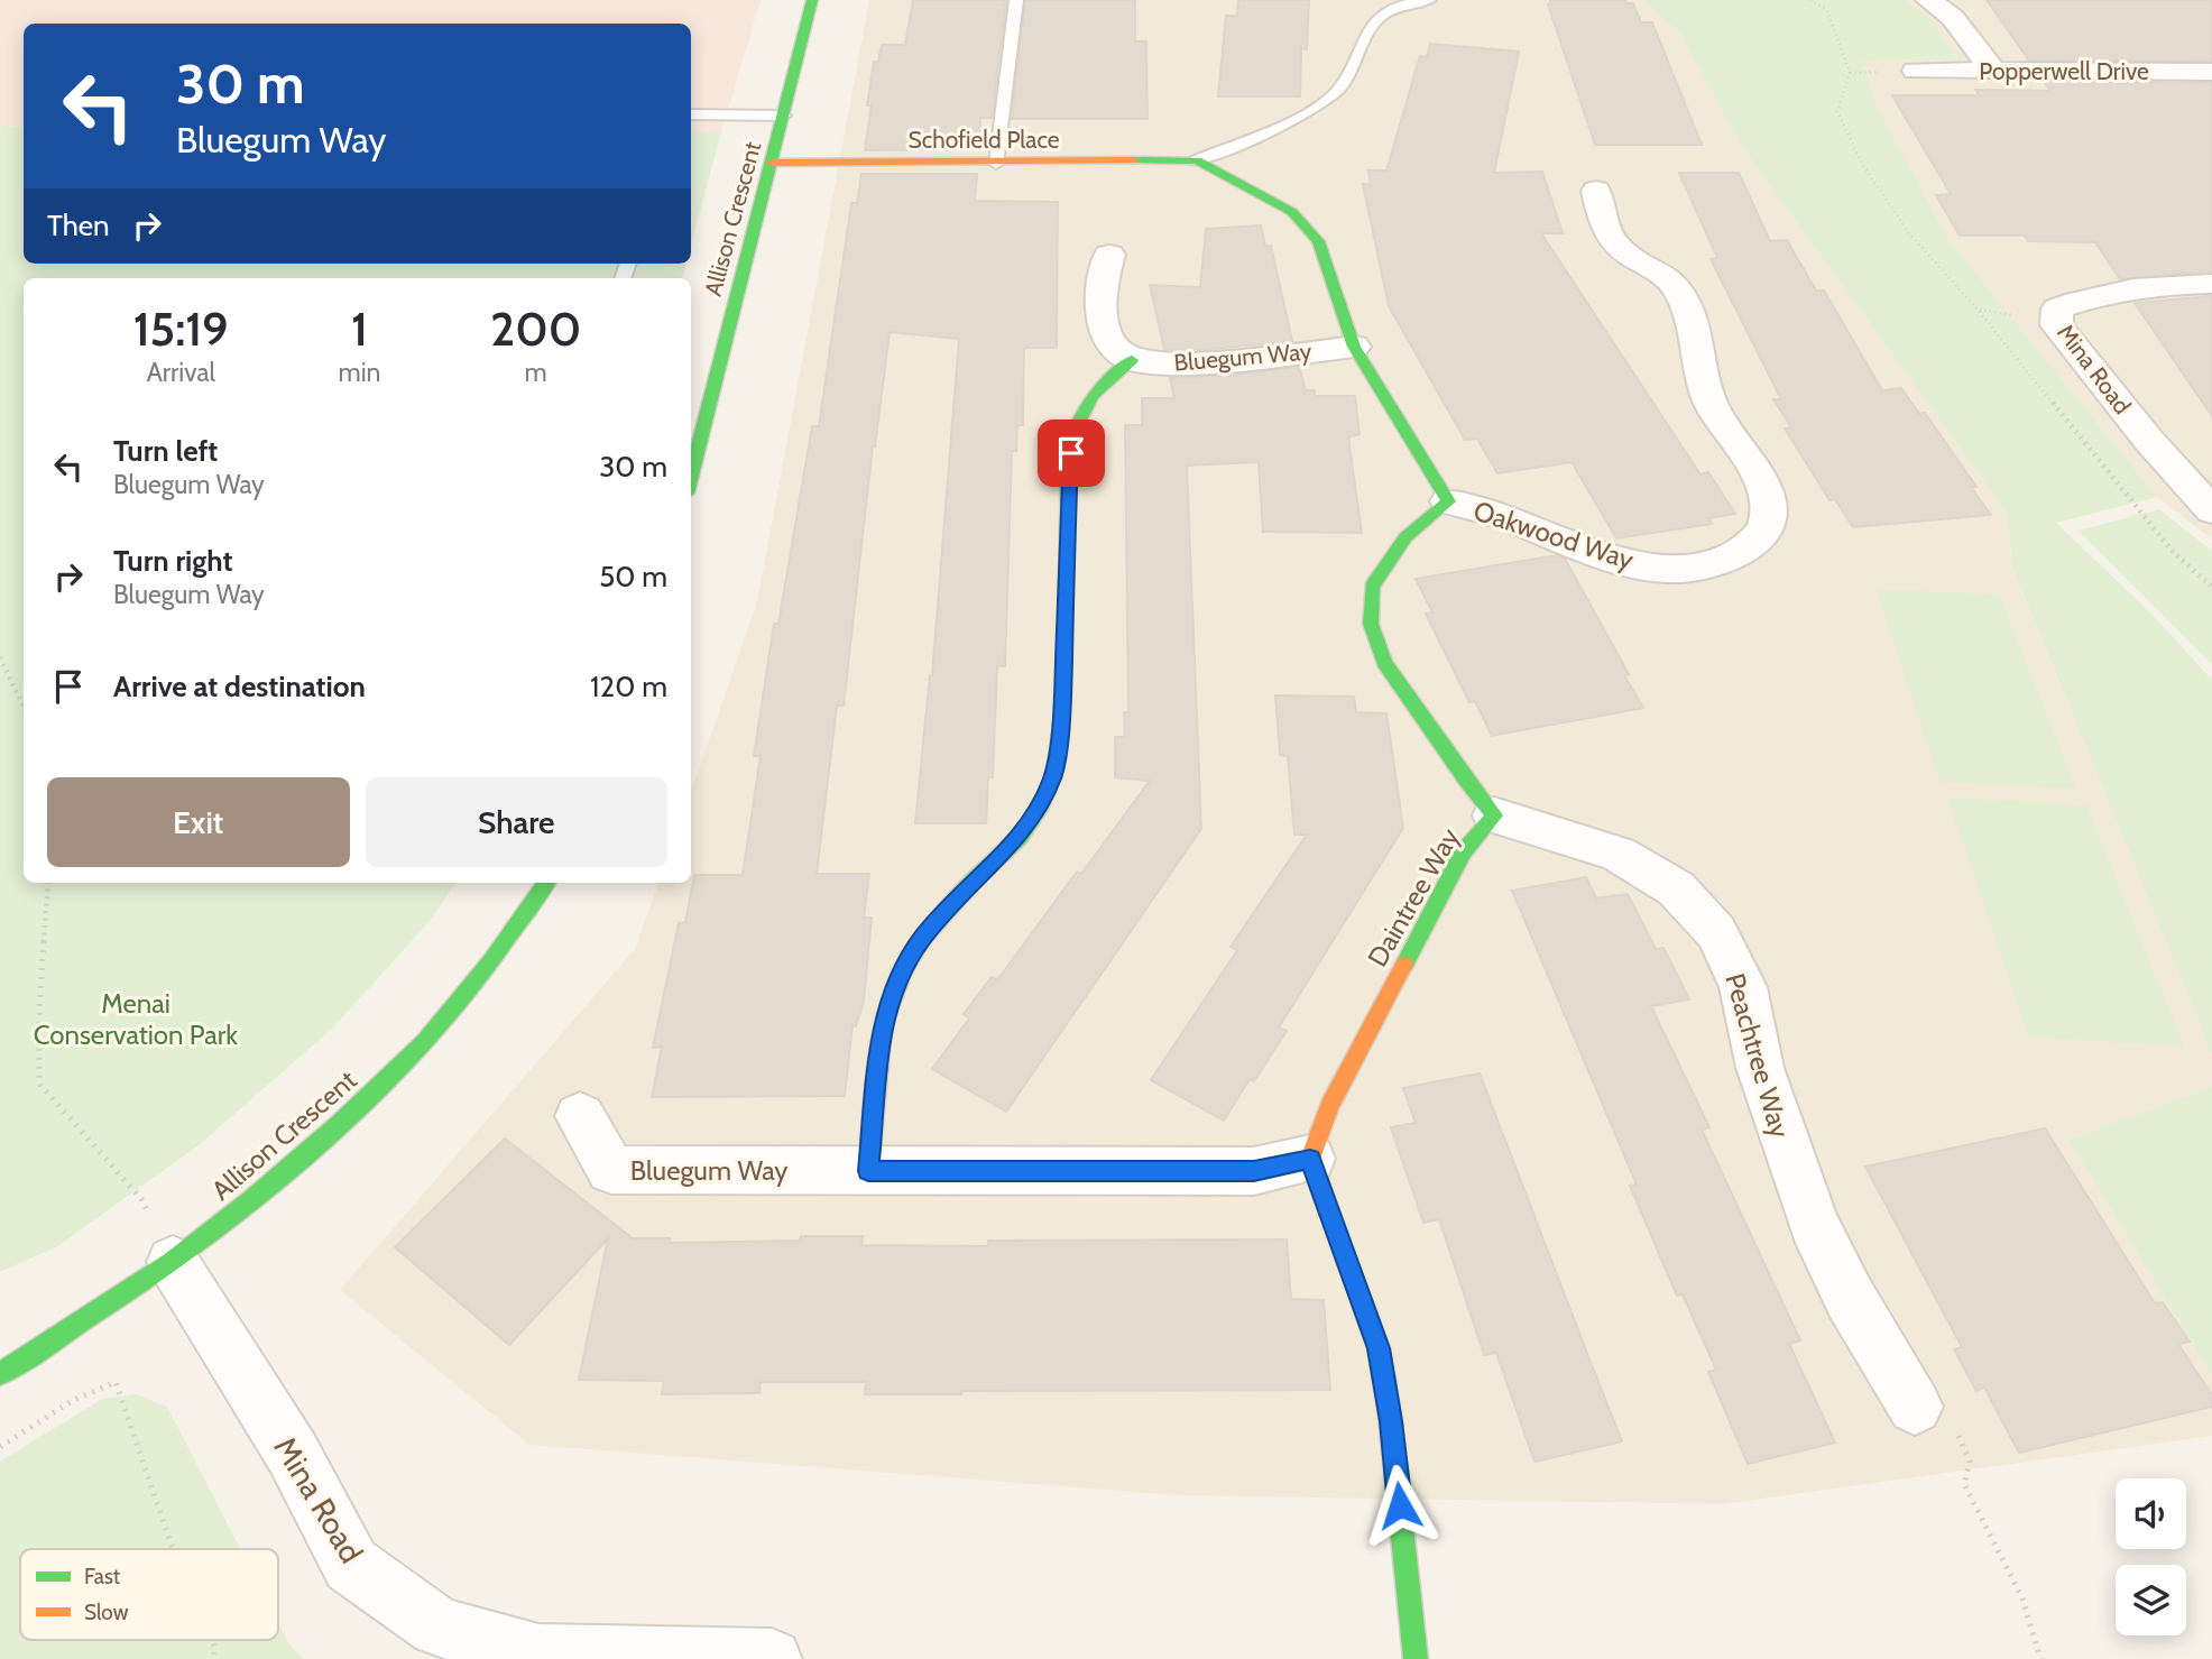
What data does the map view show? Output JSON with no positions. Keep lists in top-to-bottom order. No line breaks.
{"streets":{"street":["Popperwell Drive","Schofield Place","Allison Crescent","Bluegum Way","Mina Road","Oakwood Way","Daintree Way","Peachtree Way"]},"crossings":[["Schofield Place","Allison Crescent"],["Allison Crescent","Mina Road"],["Bluegum Way","Daintree Way"],["Oakwood Way","Daintree Way"],["Daintree Way","Peachtree Way"]],"parks":["Menai Conservation Park"],"legend":["Fast","Slow"],"page":{"turn":["30 m","Bluegum Way"],"then":"Then","eta":["15:19","Arrival","1","min","200","m"],"list":[{"name":"Turn left","note":"Bluegum Way","value":"30 m"},{"name":"Turn right","note":"Bluegum Way","value":"50 m"},{"name":"Arrive at destination","value":"120 m"}],"buttons":["Exit","Share"]}}
